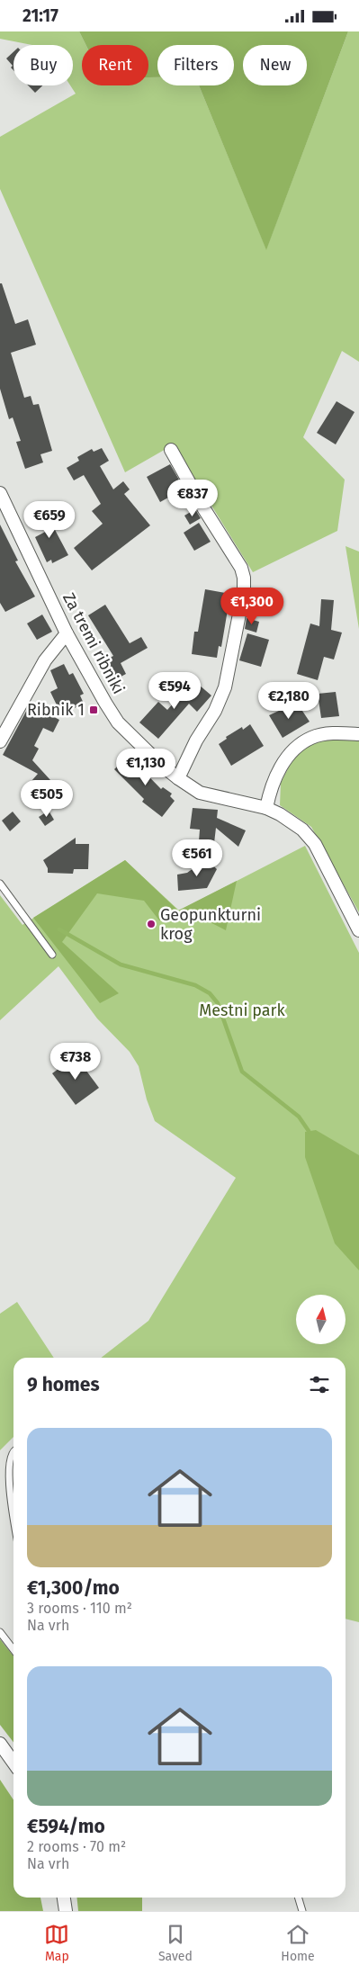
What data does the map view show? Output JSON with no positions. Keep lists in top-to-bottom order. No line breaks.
{"streets":{"street":["Za tremi ribniki"]},"parks":["Mestni park"],"places":{"transit":["Ribnik 1"],"other":["Geopunkturni krog"]},"north":"top","page":{"status":"21:17","chip":["Buy","Rent","Filters","New"],"price":["€837","€659","€1,300","€594","€2,180","€1,130","€505","€561","€738"],"heading":"9 homes","list":[{"name":"€1,300/mo","note":"3 rooms · 110 m² · Na vrh"},{"name":"€594/mo","note":"2 rooms · 70 m² · Na vrh"}],"tabs":["Map","Saved","Home"]}}
